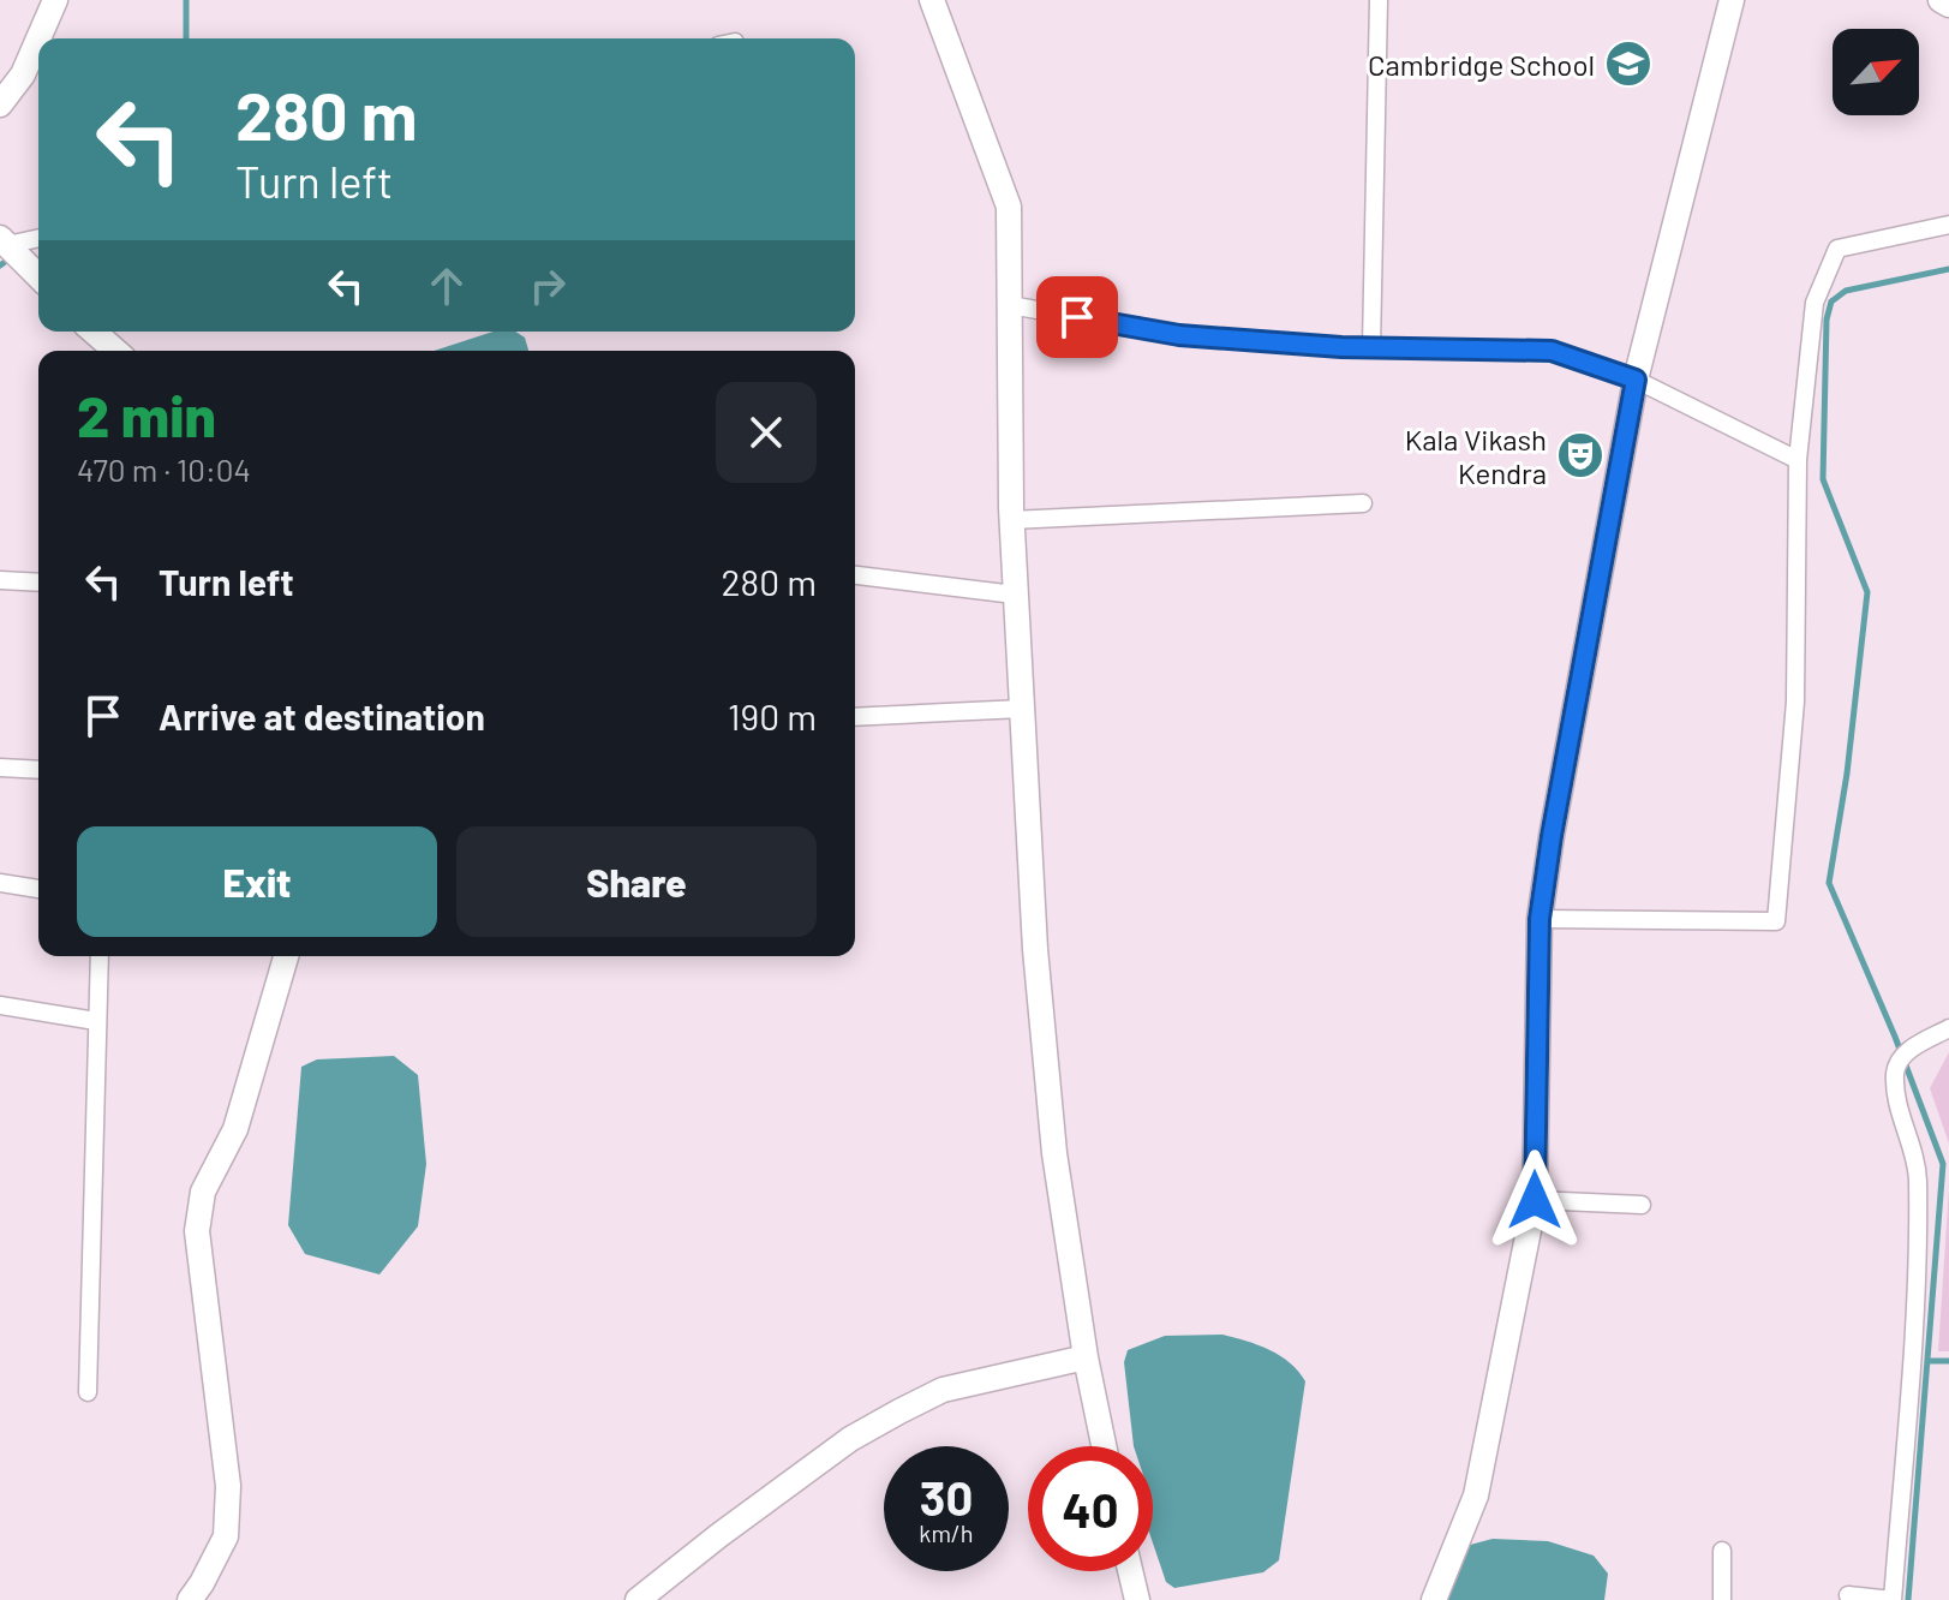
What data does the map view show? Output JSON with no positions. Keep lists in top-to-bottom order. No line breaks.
{"places":{"school or university":["Cambridge School"],"theatre":["Kala Vikash Kendra"]},"north":"top right","page":{"turn":["280 m","Turn left"],"heading":["2 min","470 m · 10:04"],"list":[{"name":"Turn left","value":"280 m"},{"name":"Arrive at destination","value":"190 m"}],"buttons":["Exit","Share"],"speed":"30 km/h","limit":"40"}}
